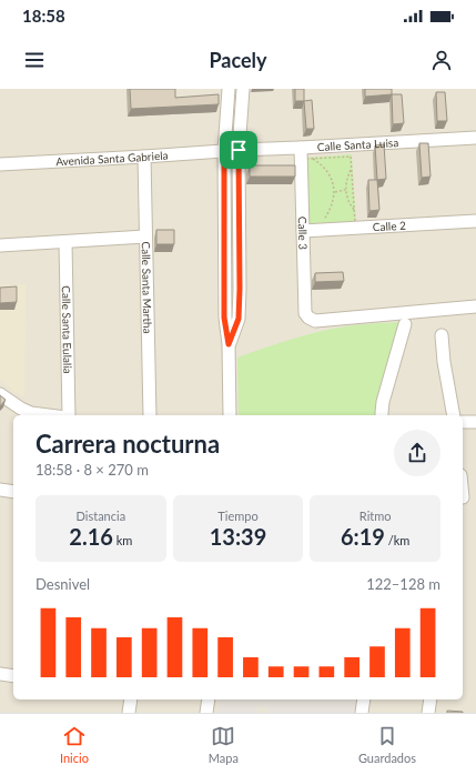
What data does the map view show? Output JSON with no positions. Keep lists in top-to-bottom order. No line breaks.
{"streets":{"street":["Calle Santa Luisa","Avenida Santa Gabriela","Calle 2","Calle 3","Calle Santa Martha","Calle Santa Eulalia"]},"crossings":[["Calle Santa Luisa","Avenida Santa Gabriela"],["Calle Santa Luisa","Calle 3"],["Avenida Santa Gabriela","Calle Santa Martha"],["Calle 2","Calle 3"]],"page":{"status":"18:58","header":"Pacely","heading":["Carrera nocturna","18:58 · 8 × 270 m"],"stats":[["Distancia","2.16 km"],["Tiempo","13:39"],["Ritmo","6:19 /km"]],"chart":["Desnivel","122–128 m"],"tabs":["Inicio","Mapa","Guardados"]}}
